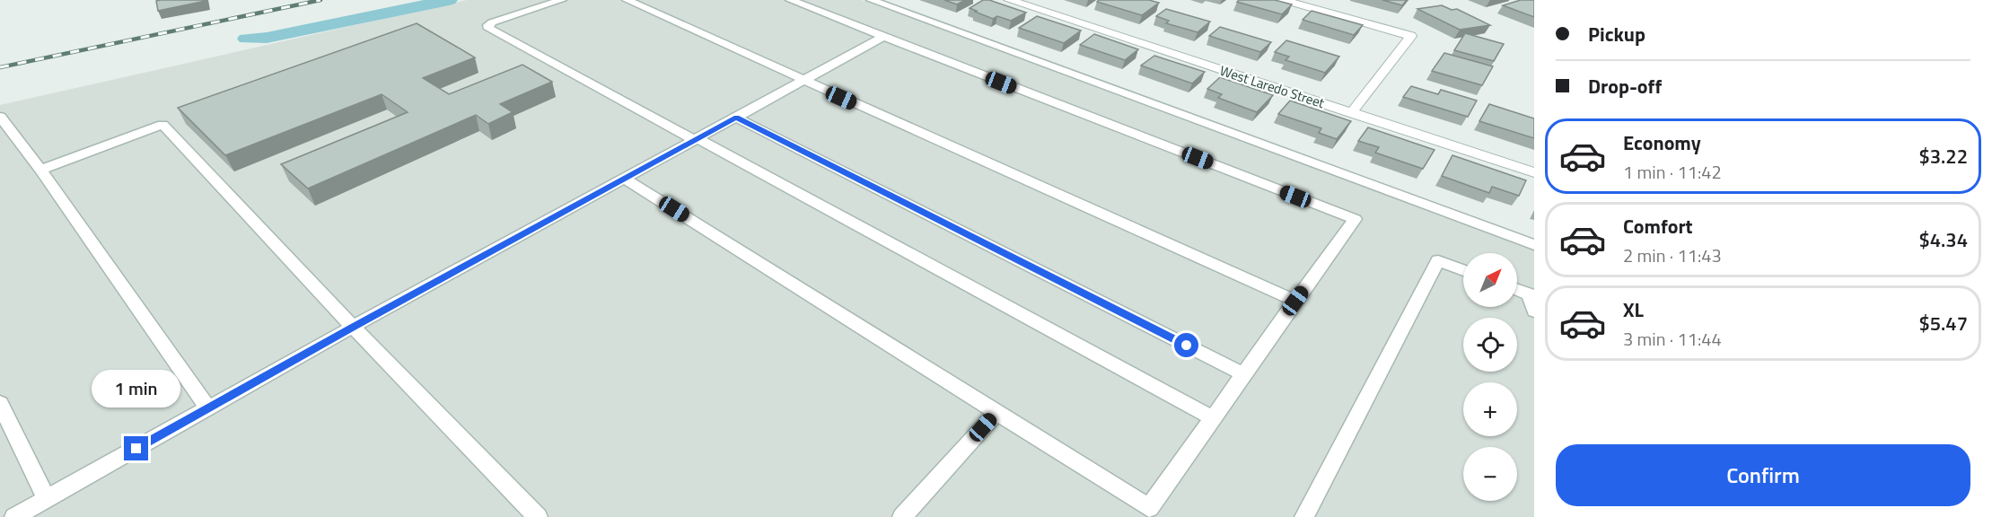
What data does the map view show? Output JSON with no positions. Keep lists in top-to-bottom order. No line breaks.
{"streets":{"street":["West Laredo Street"]},"north":"top right","page":{"banner":["Pickup","Drop-off"],"list":[{"name":"Economy","note":"1 min · 11:42","value":"$3.22"},{"name":"Comfort","note":"2 min · 11:43","value":"$4.34"},{"name":"XL","note":"3 min · 11:44","value":"$5.47"}],"map_buttons":["+","−"],"bubble":"1 min","buttons":"Confirm"}}
